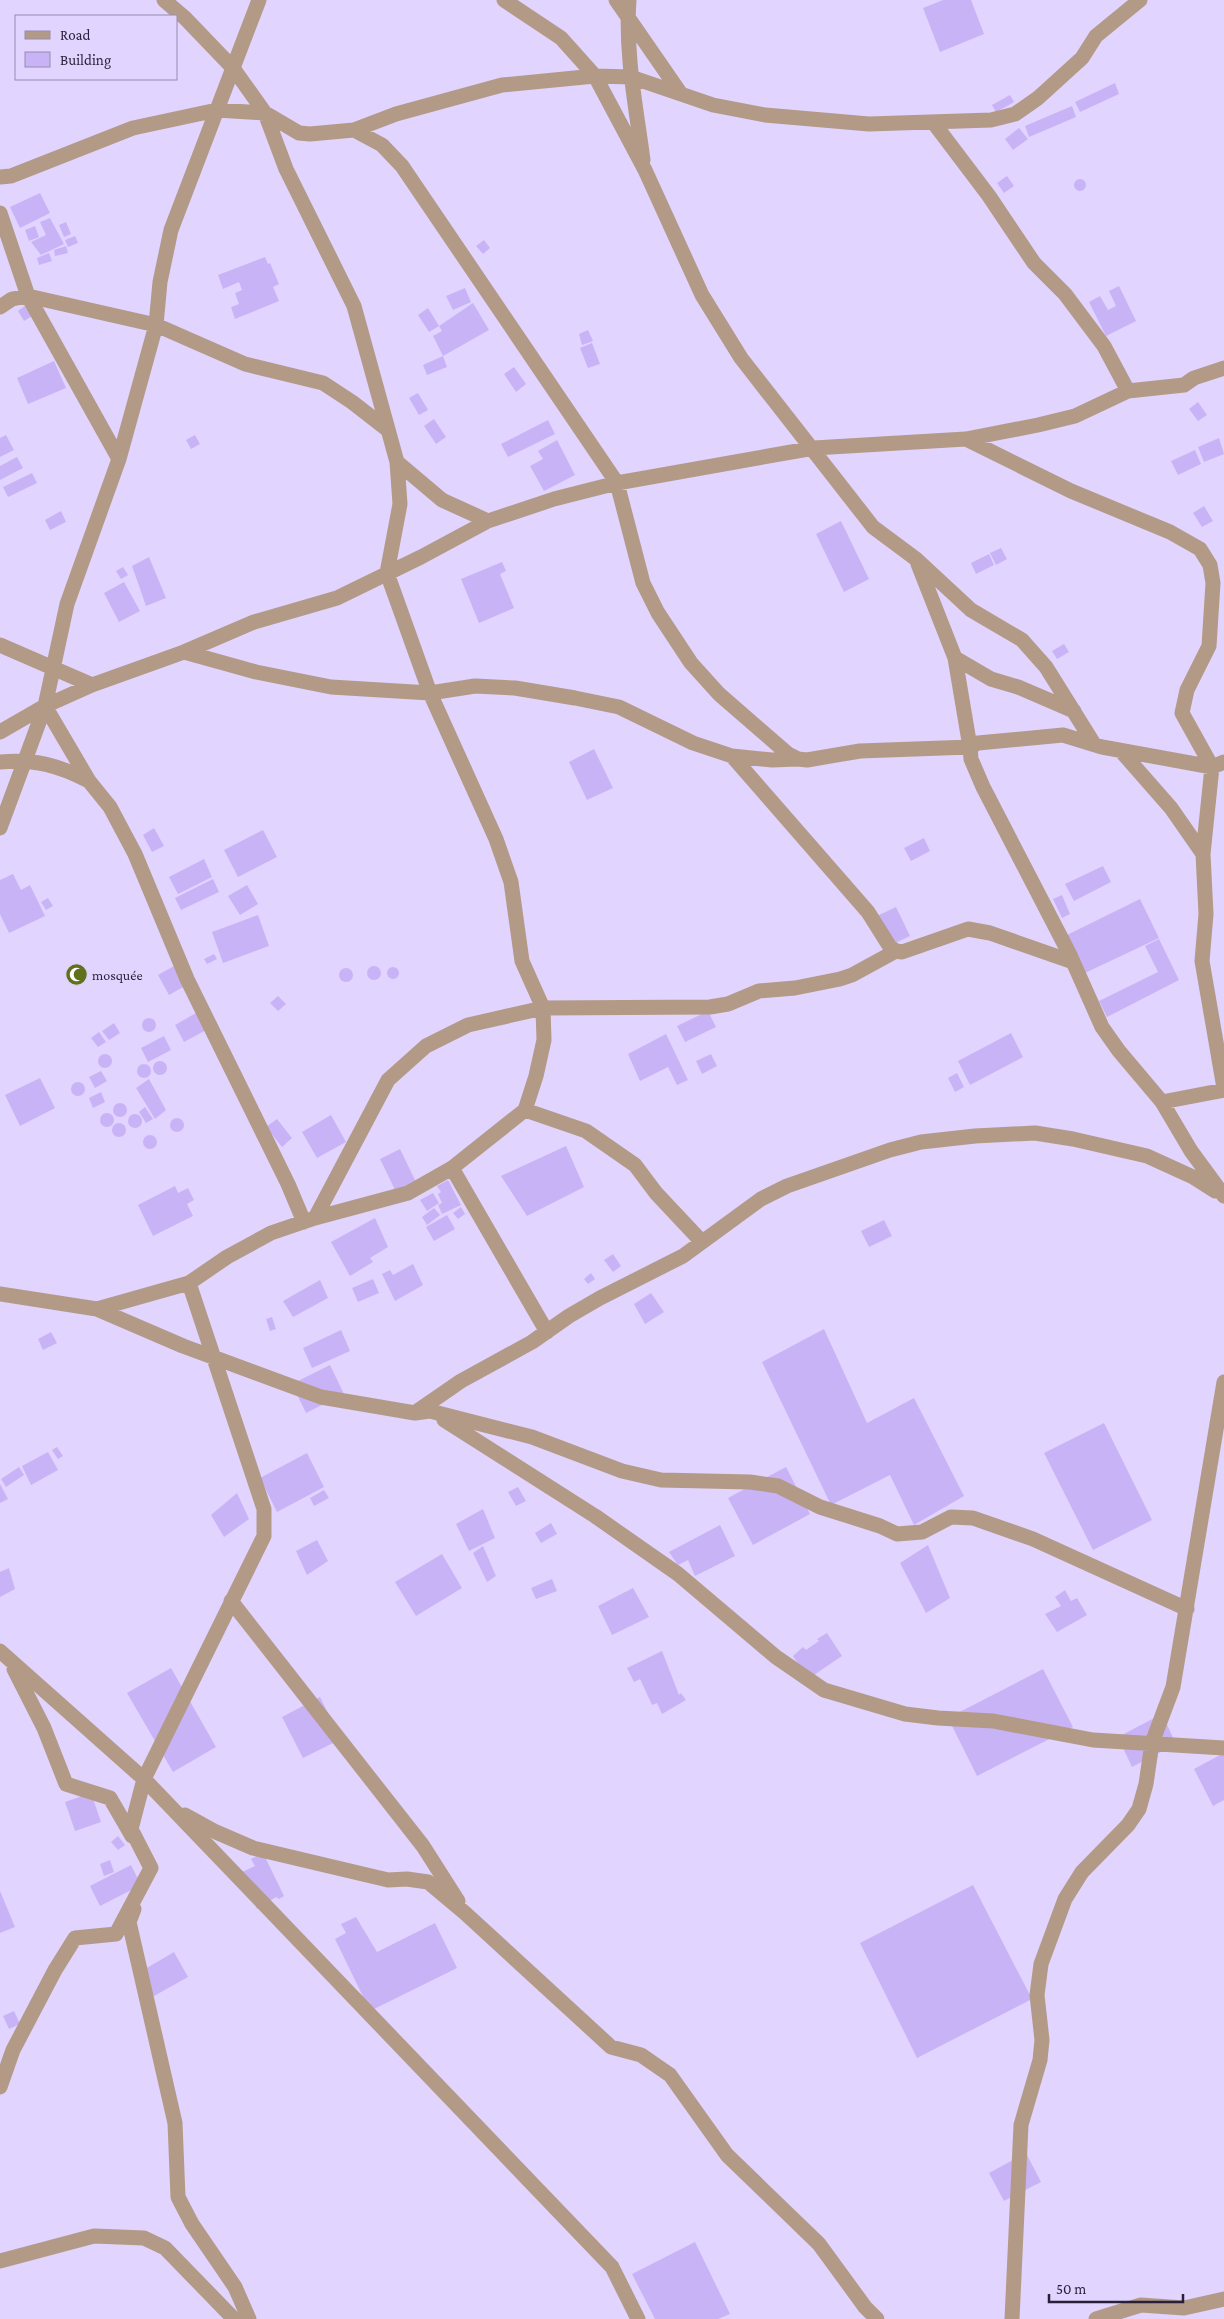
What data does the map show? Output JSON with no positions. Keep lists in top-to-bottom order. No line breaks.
{"places":{"mosque":["mosquée"]},"legend":["Road","Building"],"scale_bar":"50 m"}
